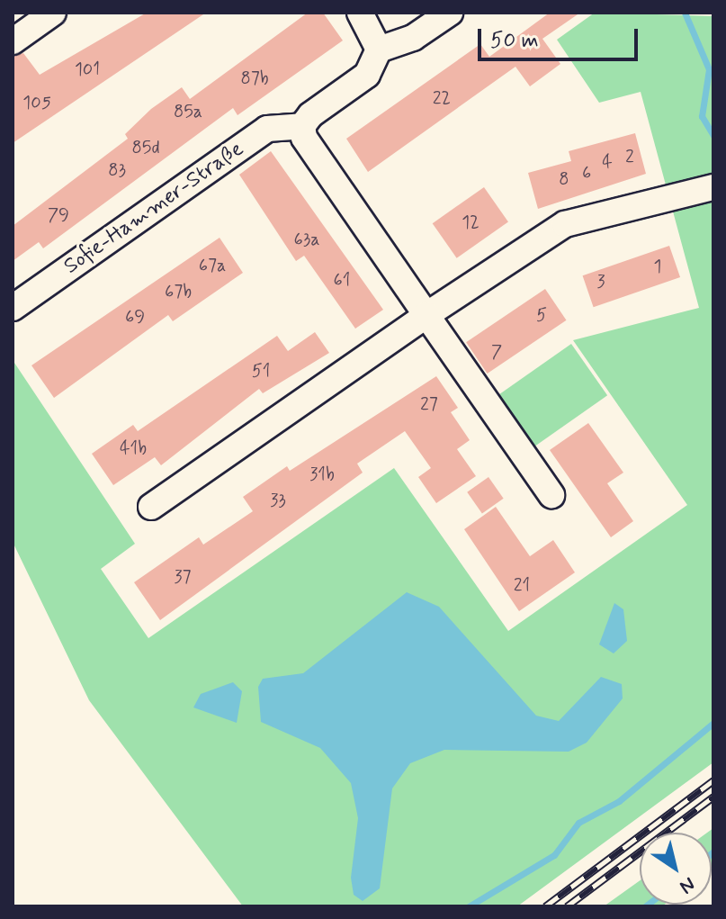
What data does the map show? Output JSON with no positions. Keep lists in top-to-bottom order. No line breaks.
{"streets":{"street":["Sofie-Hammer-Straße"]},"house_numbers":["101","87b","22","105","85a","85d","2","4","83","6","8","79","12","63a","67a","1","61","3","67b","5","69","7","51","27","41b","31b","33","37","21"],"scale_bar":"50 m","north":"bottom right"}
